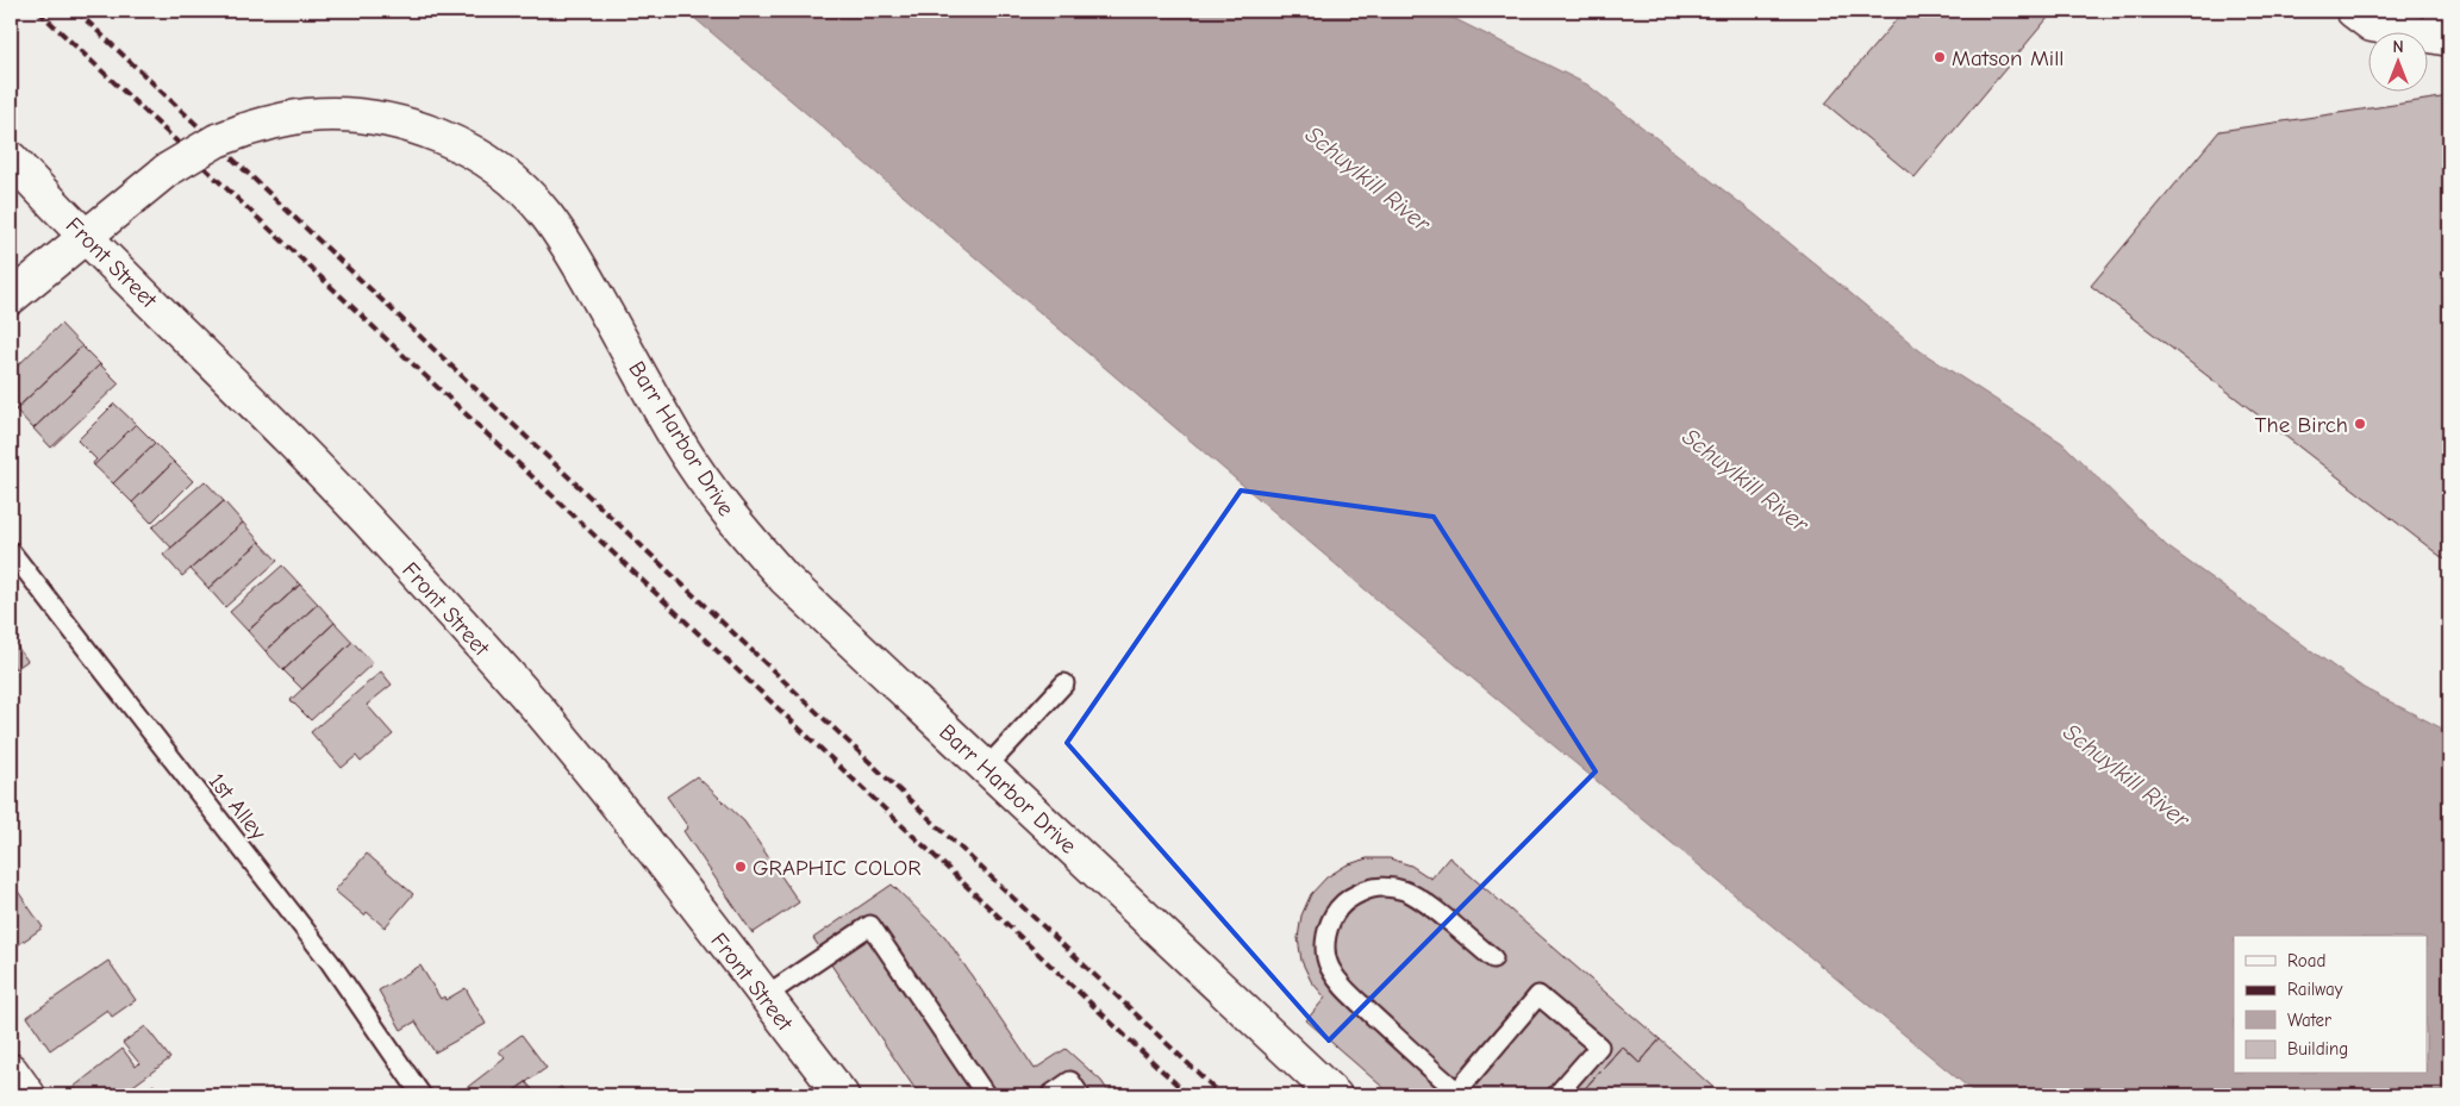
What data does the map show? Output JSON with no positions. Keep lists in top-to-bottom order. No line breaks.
{"streets":{"street":["Front Street","Barr Harbor Drive"],"lane":["1st Alley"]},"crossings":[["Front Street","Barr Harbor Drive"]],"water":["Schuylkill River"],"places":["Matson Mill","The Birch","GRAPHIC COLOR"],"legend":["Road","Railway","Water","Building"],"north":"top"}
